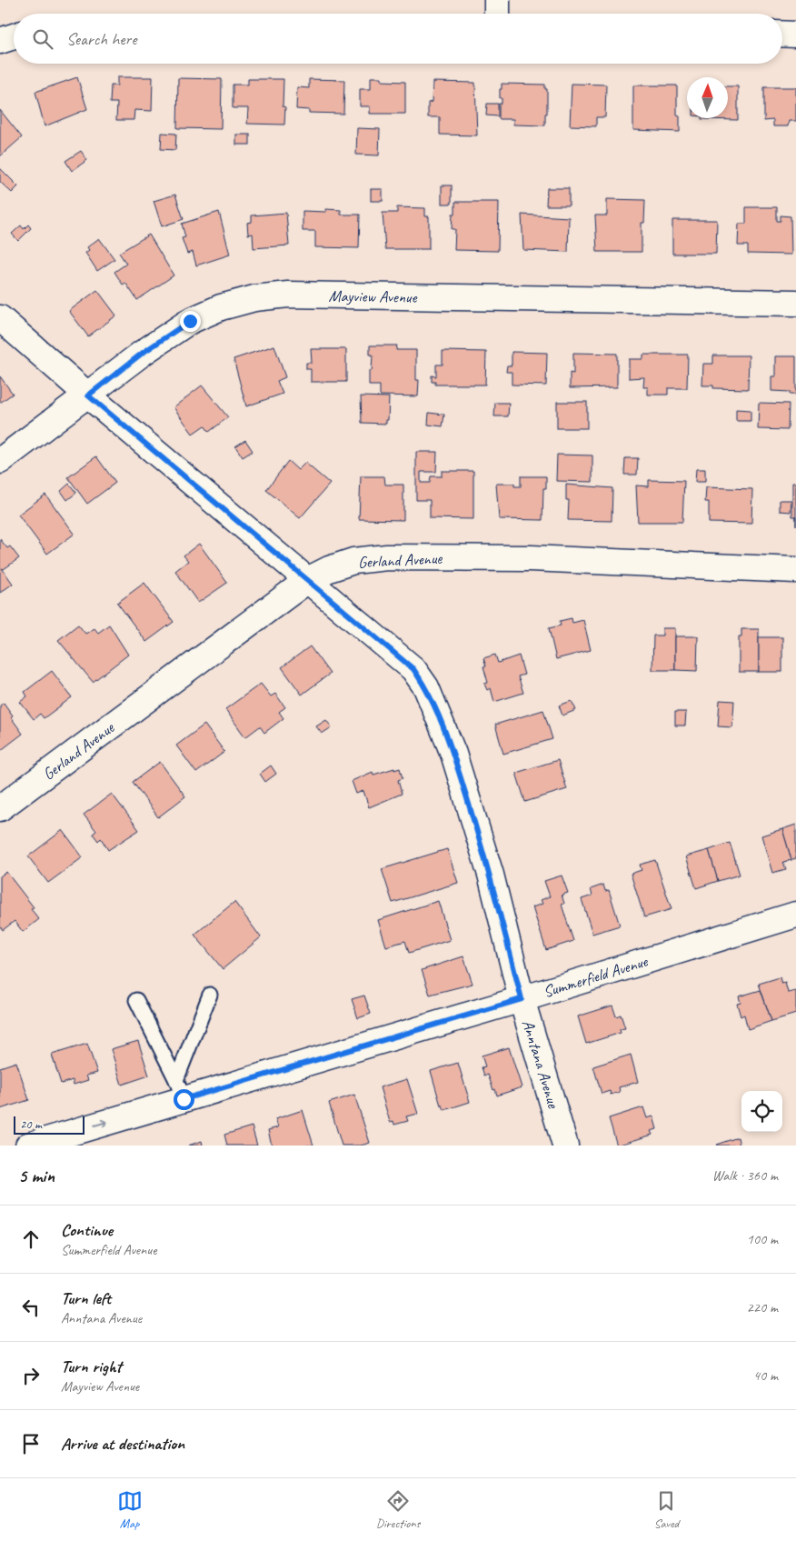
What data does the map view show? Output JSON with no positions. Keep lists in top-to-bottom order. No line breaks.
{"streets":{"street":["Mayview Avenue","Gerland Avenue","Summerfield Avenue","Anntana Avenue"]},"crossings":[["Mayview Avenue","Anntana Avenue"],["Gerland Avenue","Anntana Avenue"],["Summerfield Avenue","Anntana Avenue"]],"scale_bar":"20 m","north":"top","page":{"search":"Search here","scale":"20 m","heading":["5 min","Walk · 360 m"],"list":[["Continue","Summerfield Avenue","100 m"],["Turn left","Anntana Avenue","220 m"],["Turn right","Mayview Avenue","40 m"],"Arrive at destination"],"nav":["Map","Directions","Saved"]}}
